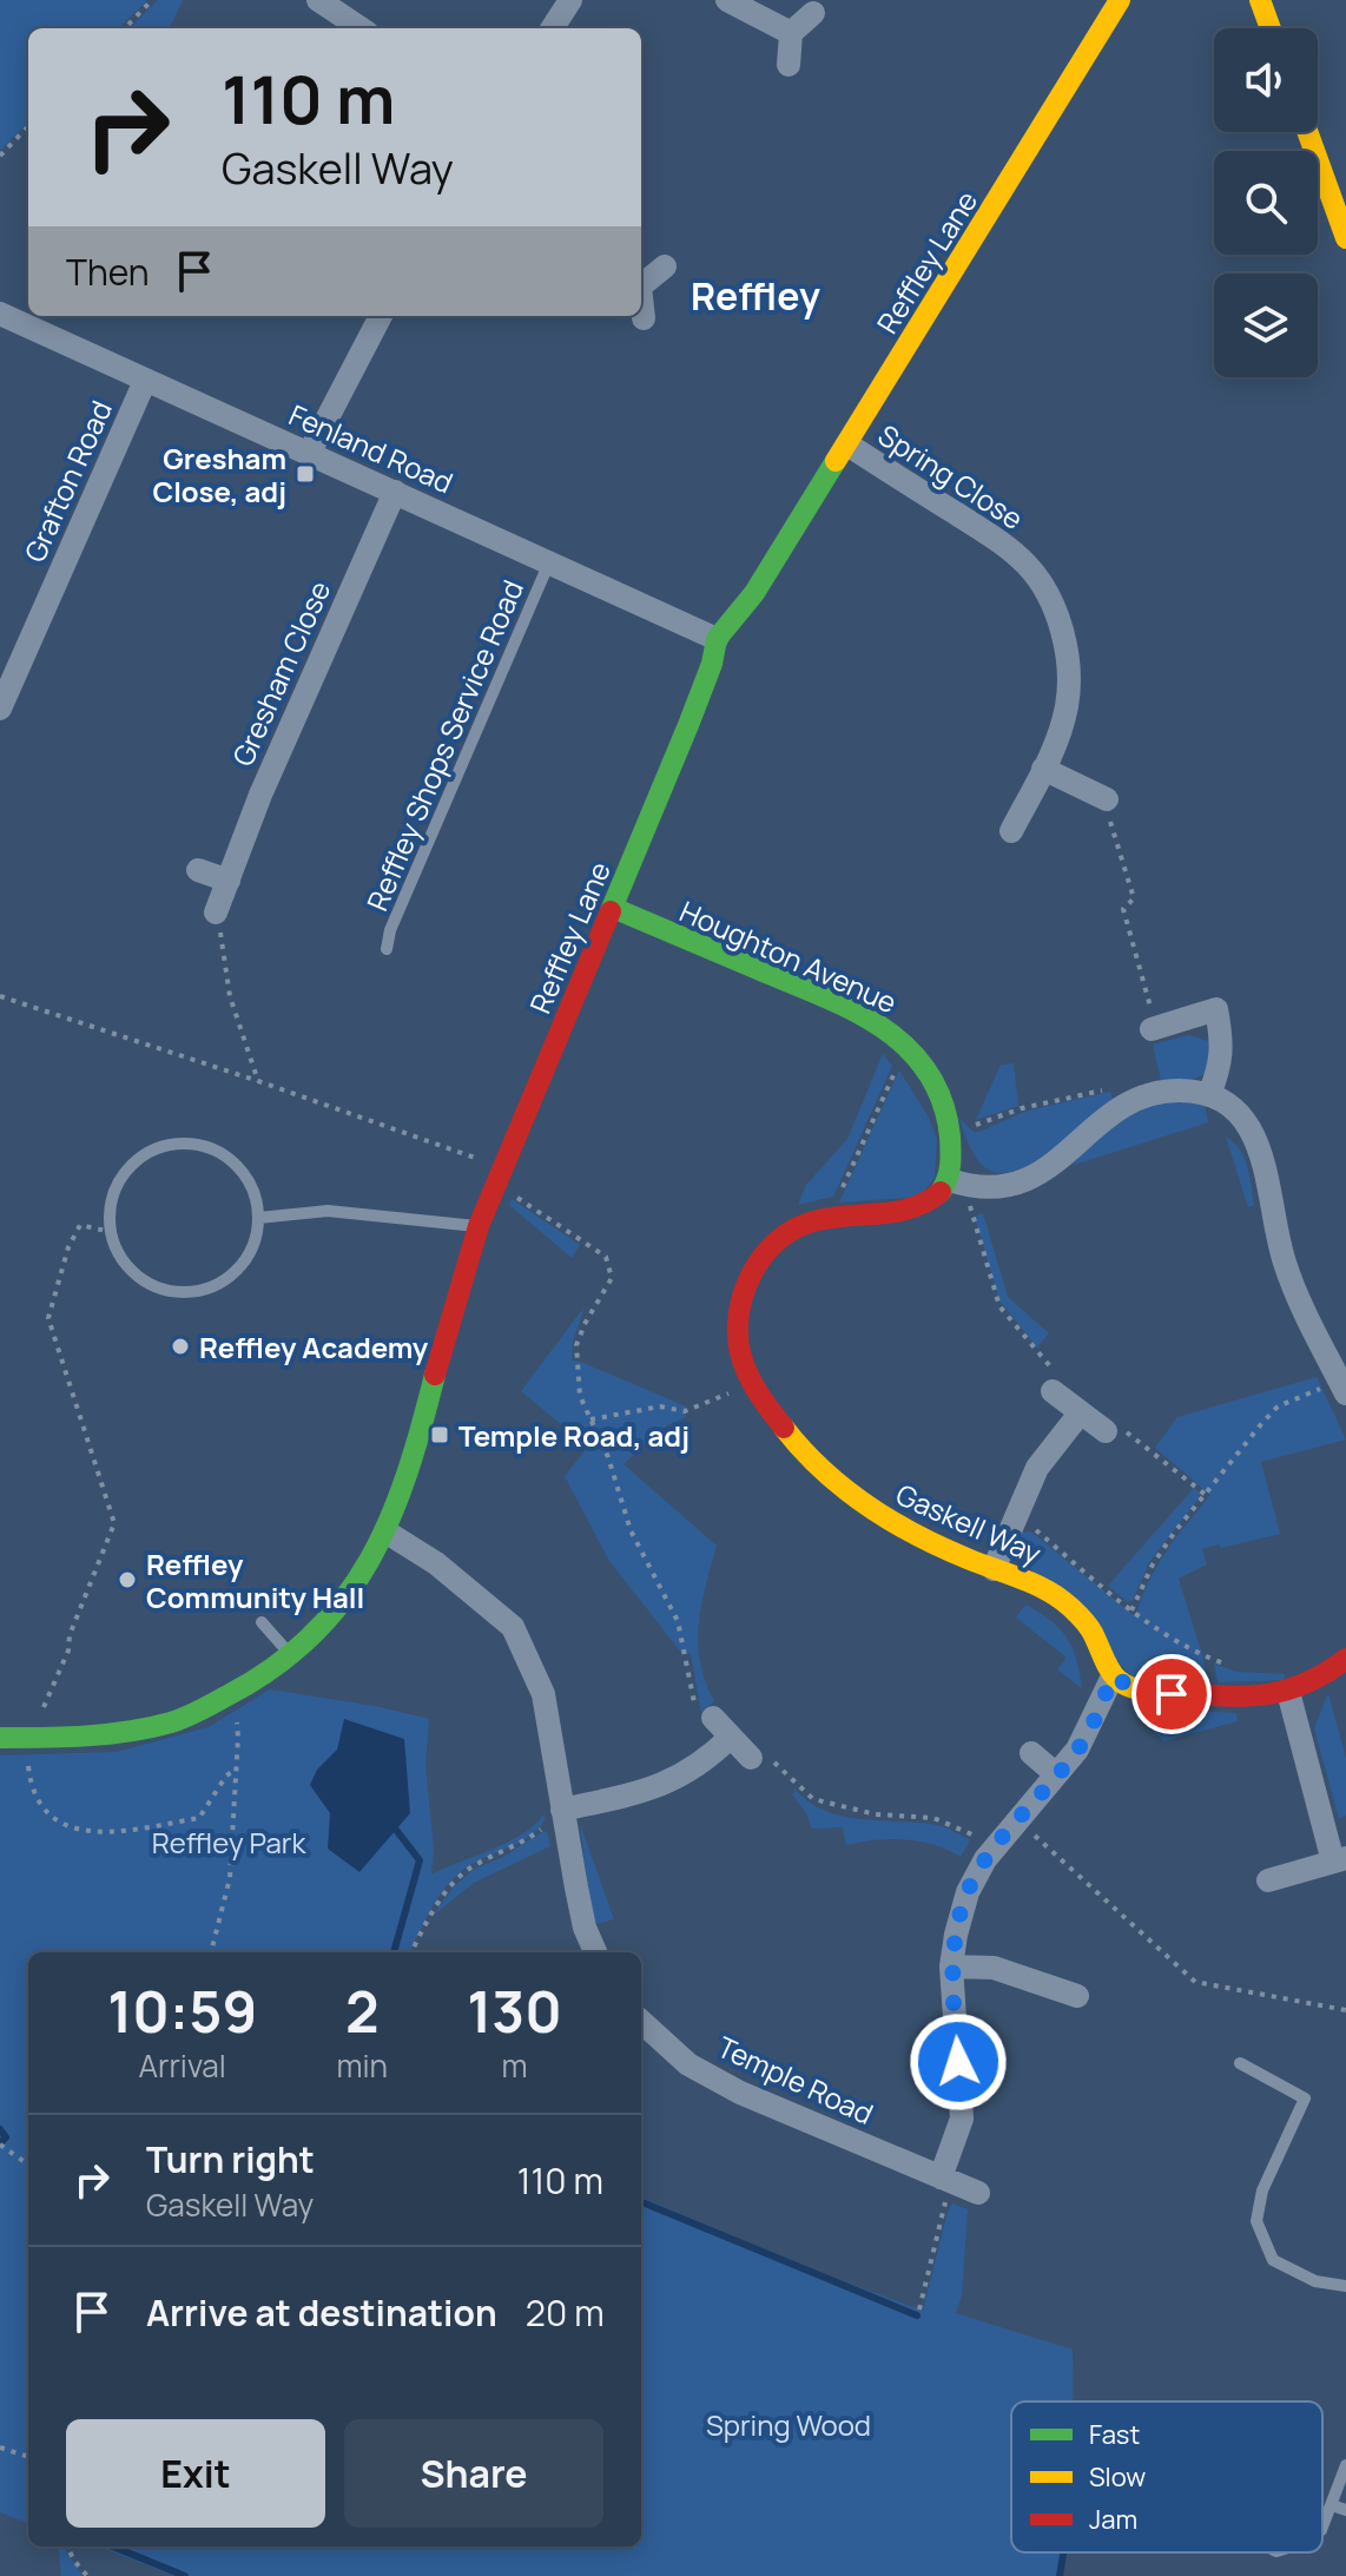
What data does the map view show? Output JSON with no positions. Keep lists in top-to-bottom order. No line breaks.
{"streets":{"street":["Reffley Lane","Fenland Road","Spring Close","Grafton Road","Gresham Close","Houghton Avenue","Gaskell Way","Temple Road"],"lane":["Reffley Shops Service Road"]},"crossings":[["Reffley Lane","Fenland Road"],["Reffley Lane","Spring Close"],["Reffley Lane","Houghton Avenue"],["Fenland Road","Grafton Road"],["Fenland Road","Gresham Close"],["Fenland Road","Reffley Shops Service Road"],["Houghton Avenue","Gaskell Way"]],"districts":["Reffley"],"parks":["Reffley Park","Spring Wood"],"places":{"transit":["Gresham Close, adj","Temple Road, adj"],"other":["Reffley Academy","Reffley Community Hall"]},"legend":["Fast","Slow","Jam"],"page":{"turn":["110 m","Gaskell Way"],"then":"Then","eta":["10:59","Arrival","2","min","130","m"],"list":[{"name":"Turn right","note":"Gaskell Way","value":"110 m"},{"name":"Arrive at destination","value":"20 m"}],"buttons":["Exit","Share"]}}
